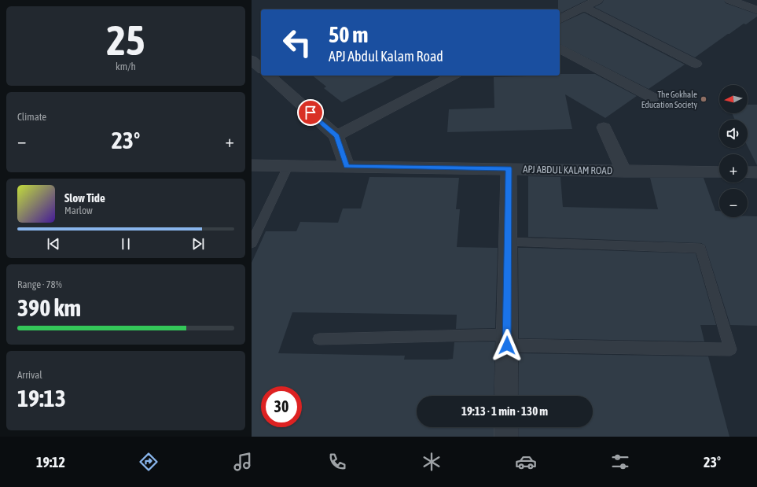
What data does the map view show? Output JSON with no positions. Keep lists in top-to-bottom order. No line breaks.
{"streets":{"street":["APJ ABDUL KALAM ROAD"]},"places":["The Gokhale Education Society"],"north":"left","page":{"tile":[["25","km/h"],"Climate",["Range · 78%","390 km"],["Arrival","19:13"]],"turn":["50 m","APJ Abdul Kalam Road"],"map_buttons":["+","−"],"heat":["−","23°","+"],"song":["Slow Tide","Marlow"],"limit":"30","trip":"19:13 · 1 min · 130 m","tabs":["19:12","23°"]}}
